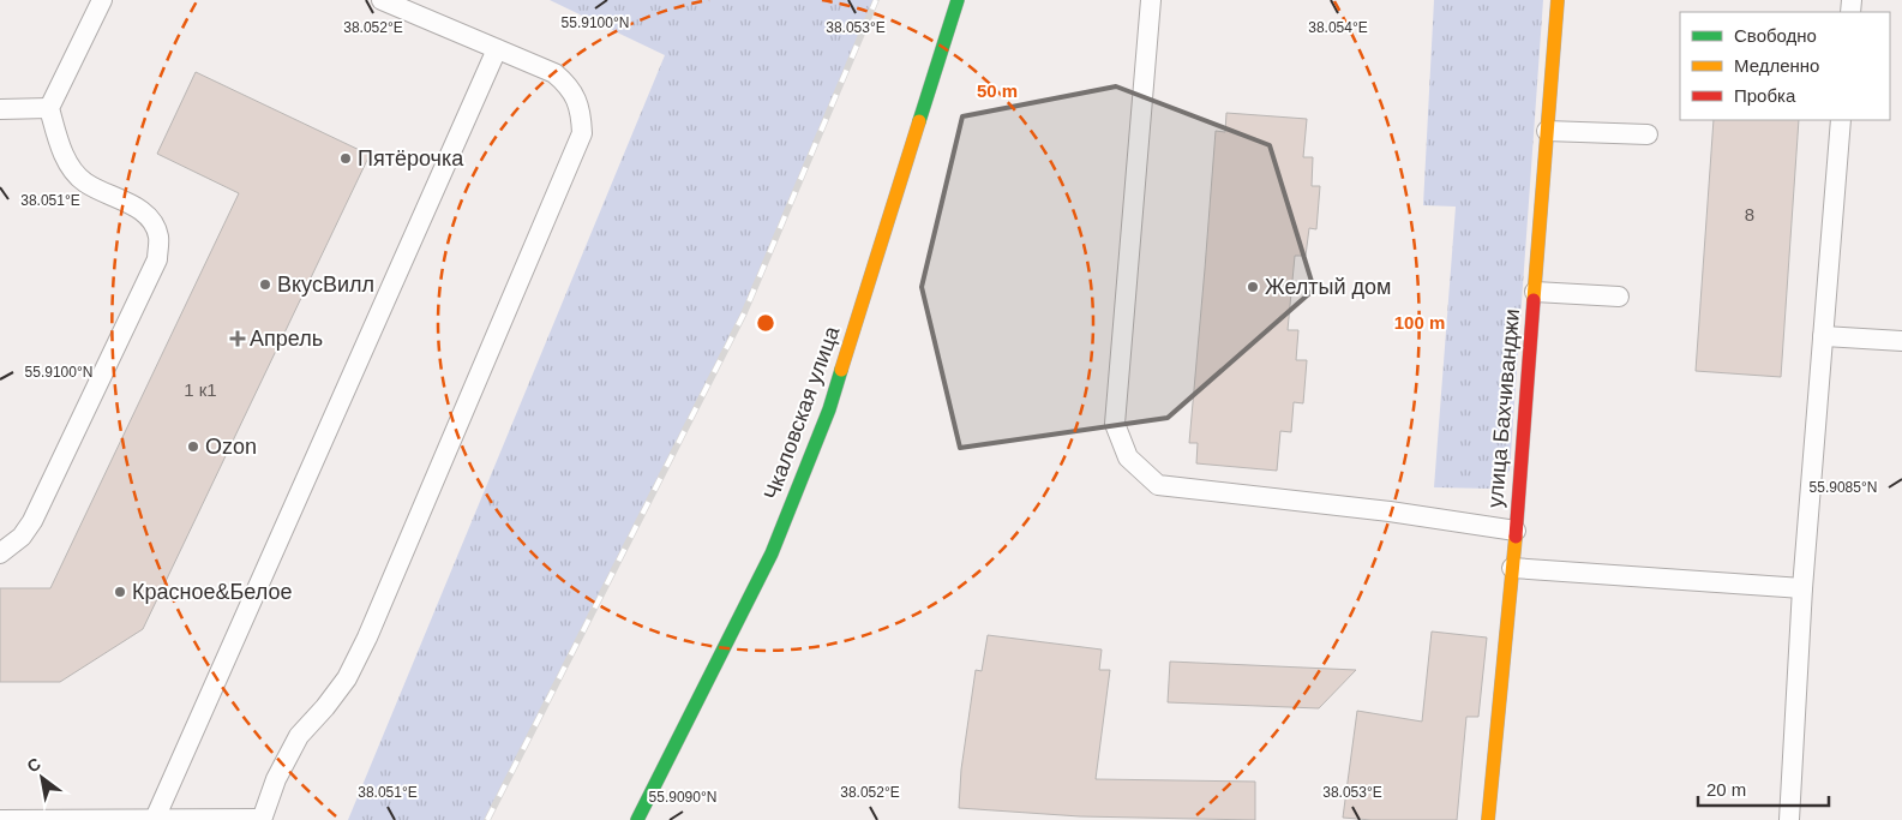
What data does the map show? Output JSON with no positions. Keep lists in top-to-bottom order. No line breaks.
{"streets":{"main road":["улица Бахчиванджи","Чкаловская улица"]},"places":{"other":["Пятёрочка","ВкусВилл","Желтый дом","Ozon","Красное&Белое"],"health":["Апрель"]},"house_numbers":["8","1 к1"],"legend":["Свободно","Медленно","Пробка"],"scale_bar":"20 m","north":"top left","coordinates":["55.9100°N","38.054°E","38.052°E","38.053°E","38.051°E","55.9085°N","55.9090°N"],"rings":["50 m","100 m"]}
